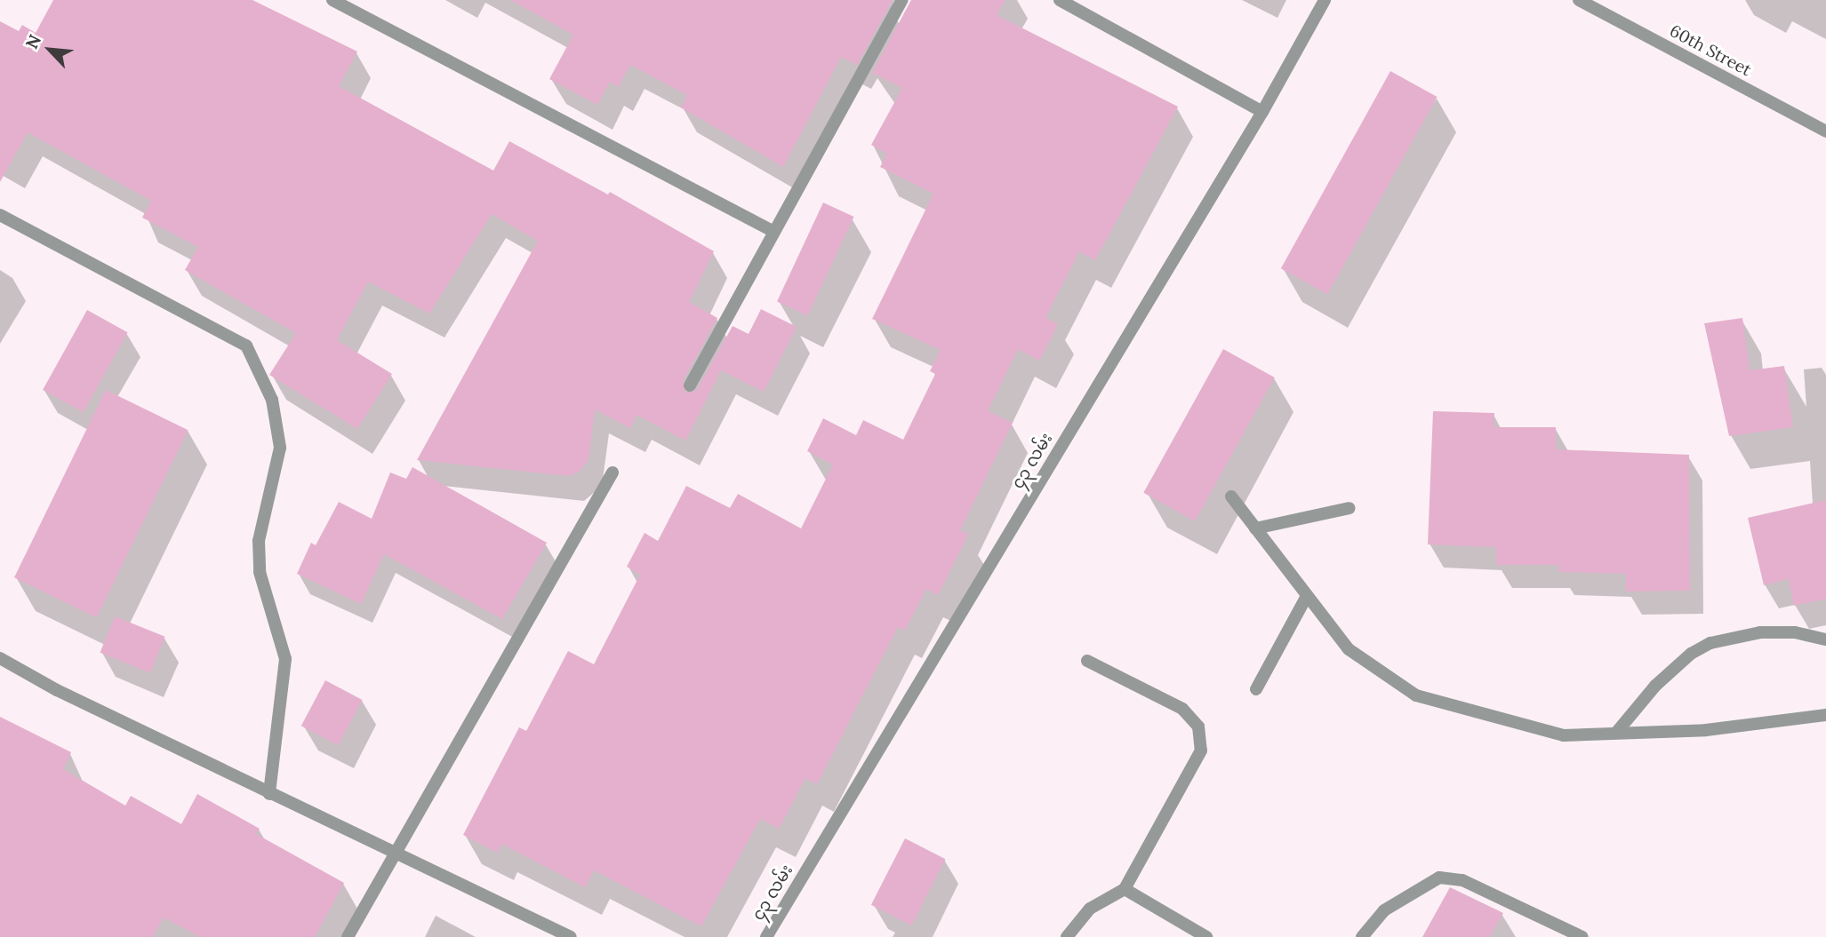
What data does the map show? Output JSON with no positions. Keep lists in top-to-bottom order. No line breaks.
{"streets":{"street":["60th Street","၄၃ လမ်း"]},"north":"top left"}
